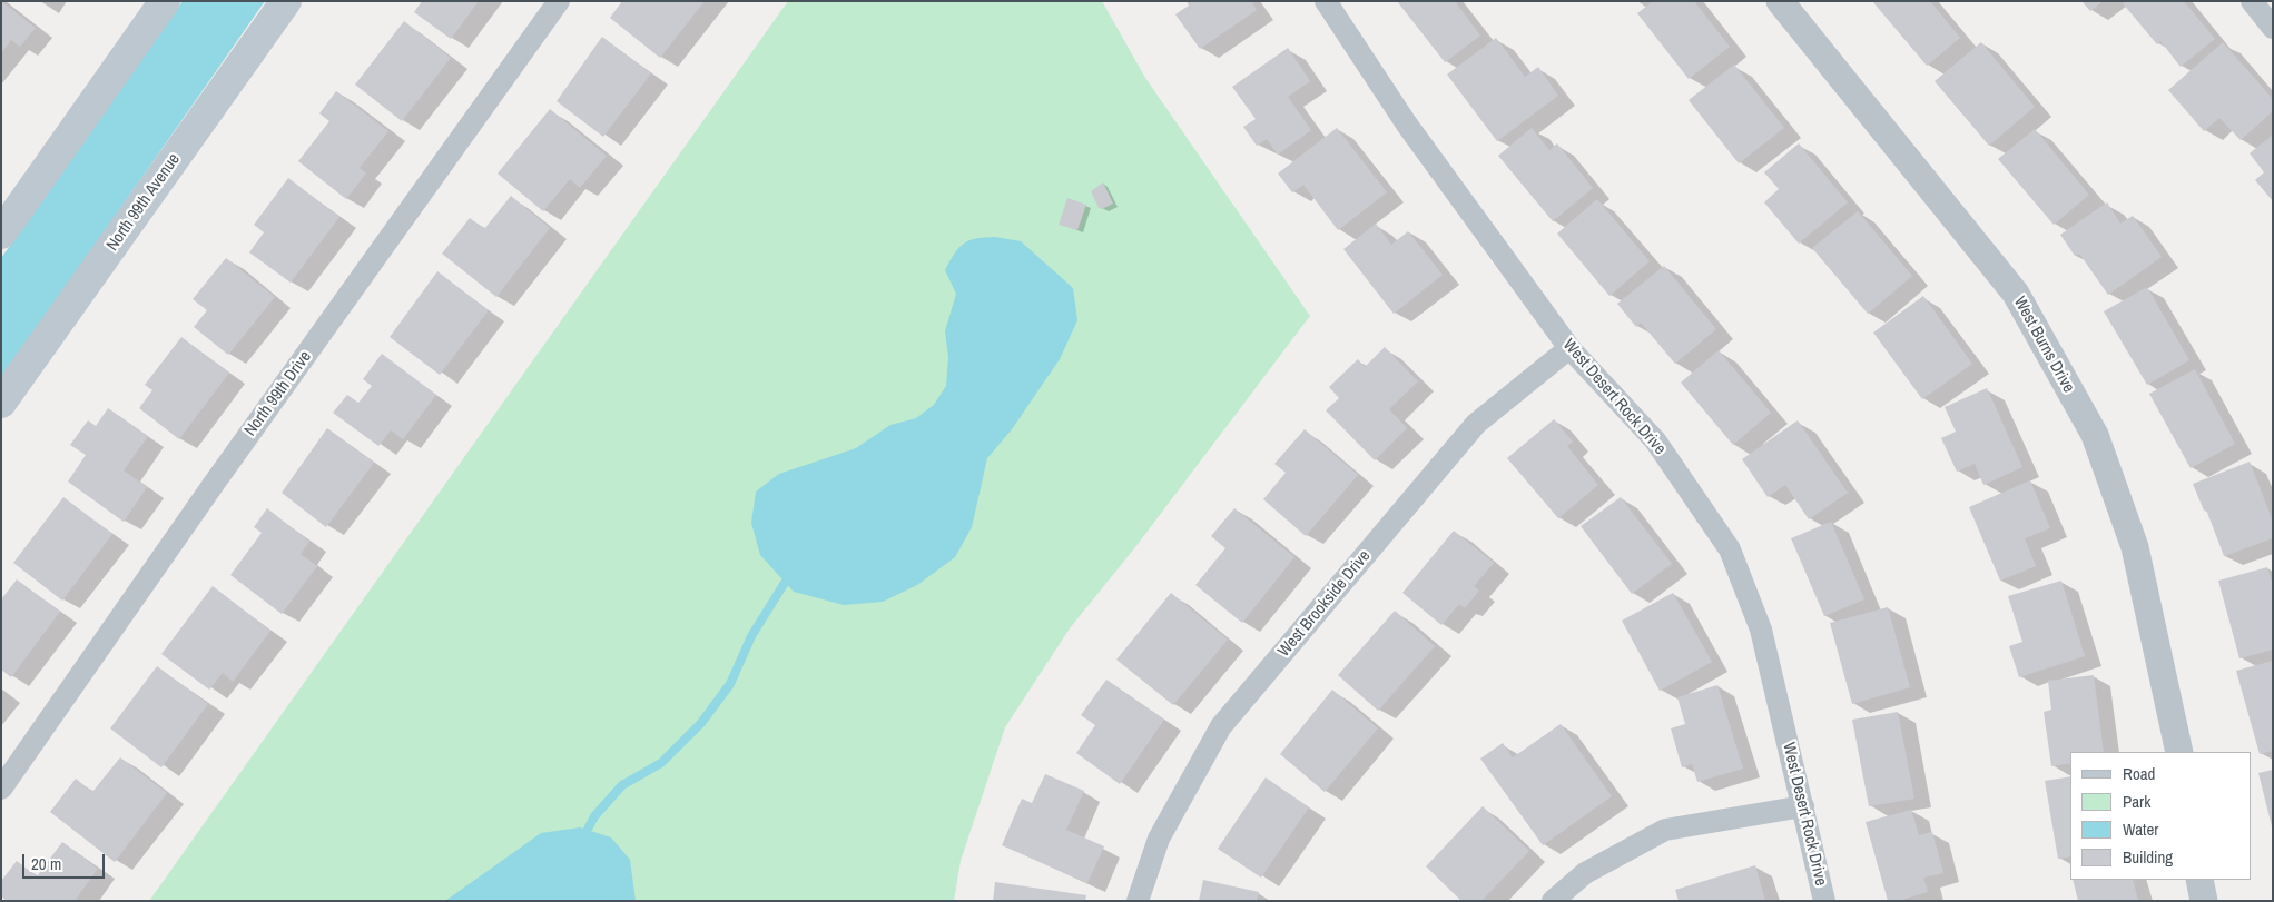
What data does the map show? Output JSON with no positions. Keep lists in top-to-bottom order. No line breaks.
{"streets":{"main road":["North 99th Avenue"],"street":["West Burns Drive","North 99th Drive","West Desert Rock Drive","West Brookside Drive"]},"crossings":[["West Desert Rock Drive","West Brookside Drive"]],"legend":["Road","Park","Water","Building"],"scale_bar":"20 m"}
